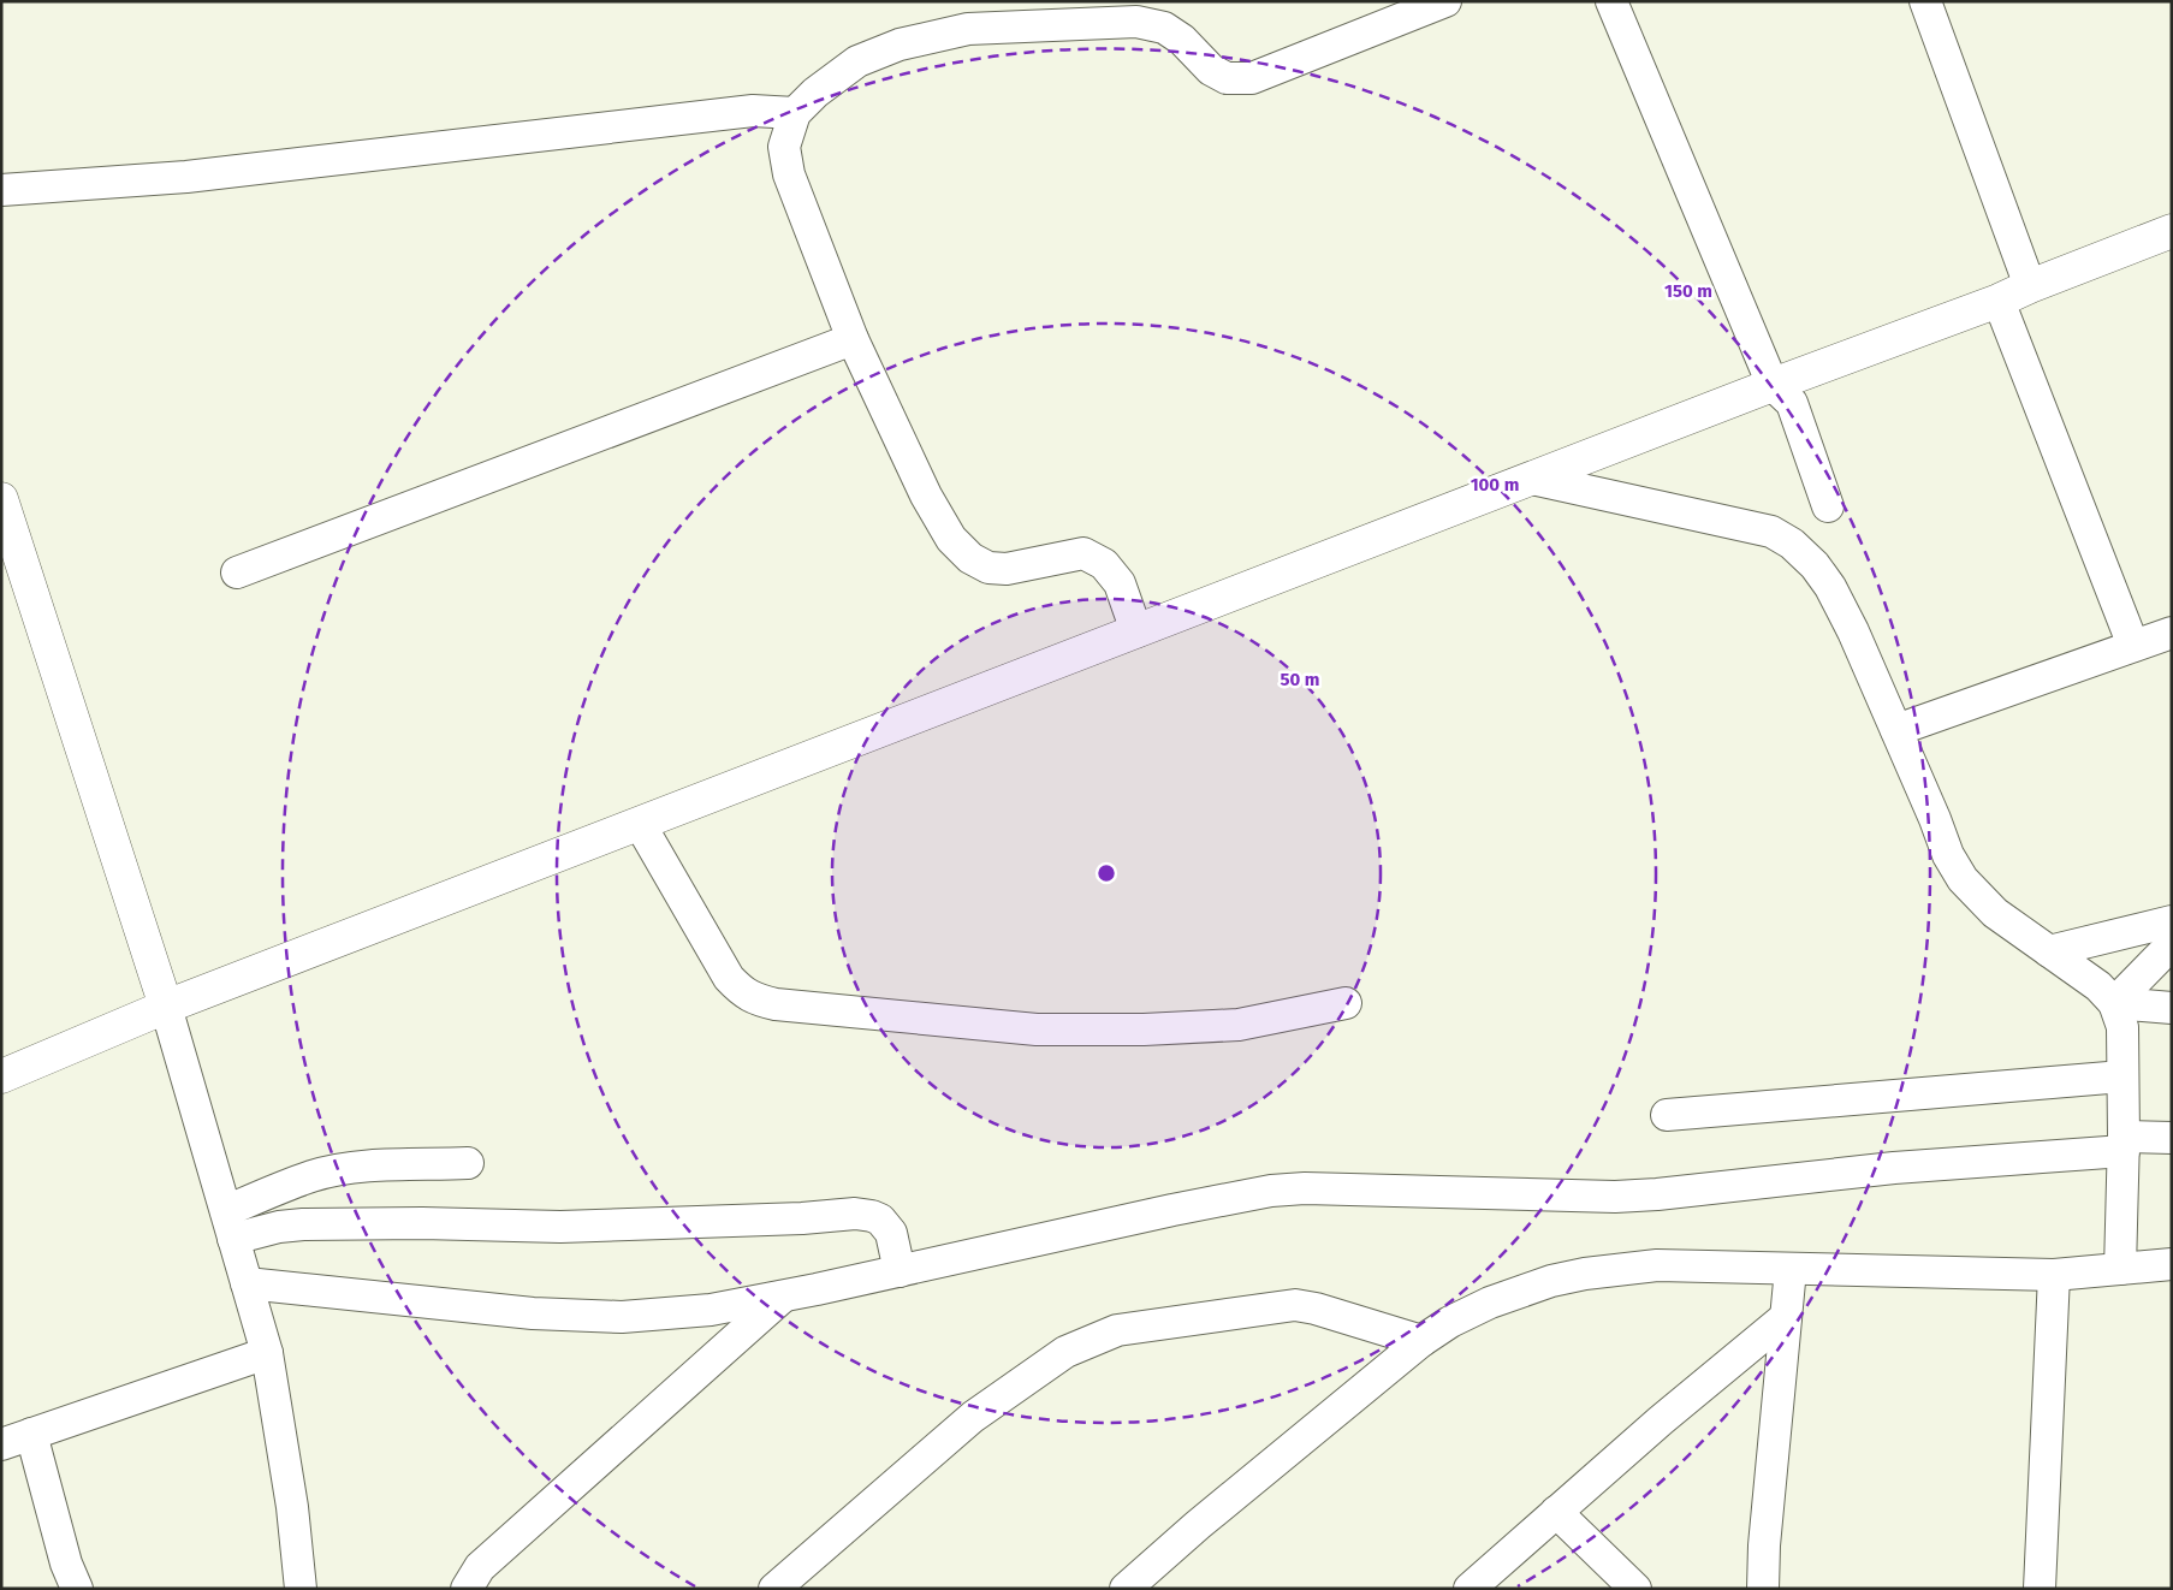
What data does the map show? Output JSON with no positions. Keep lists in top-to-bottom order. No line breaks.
{"rings":["150 m","100 m","50 m"]}
